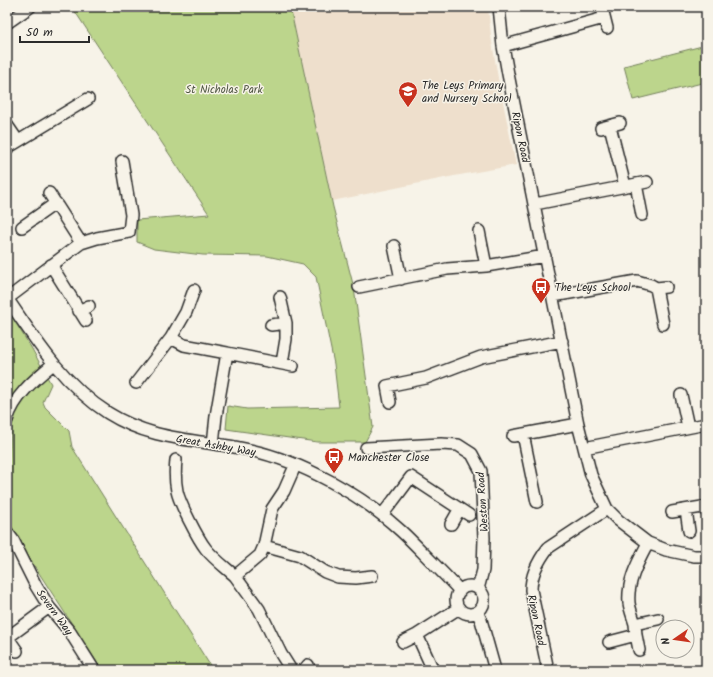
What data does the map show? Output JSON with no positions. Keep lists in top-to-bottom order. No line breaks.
{"streets":{"street":["Ripon Road","Great Ashby Way","Weston Road","Severn Way"]},"crossings":[["Great Ashby Way","Weston Road"]],"parks":["St Nicholas Park"],"places":{"school or university":["The Leys Primary and Nursery School"],"bus stop":["The Leys School","Manchester Close"]},"scale_bar":"50 m","north":"left"}
